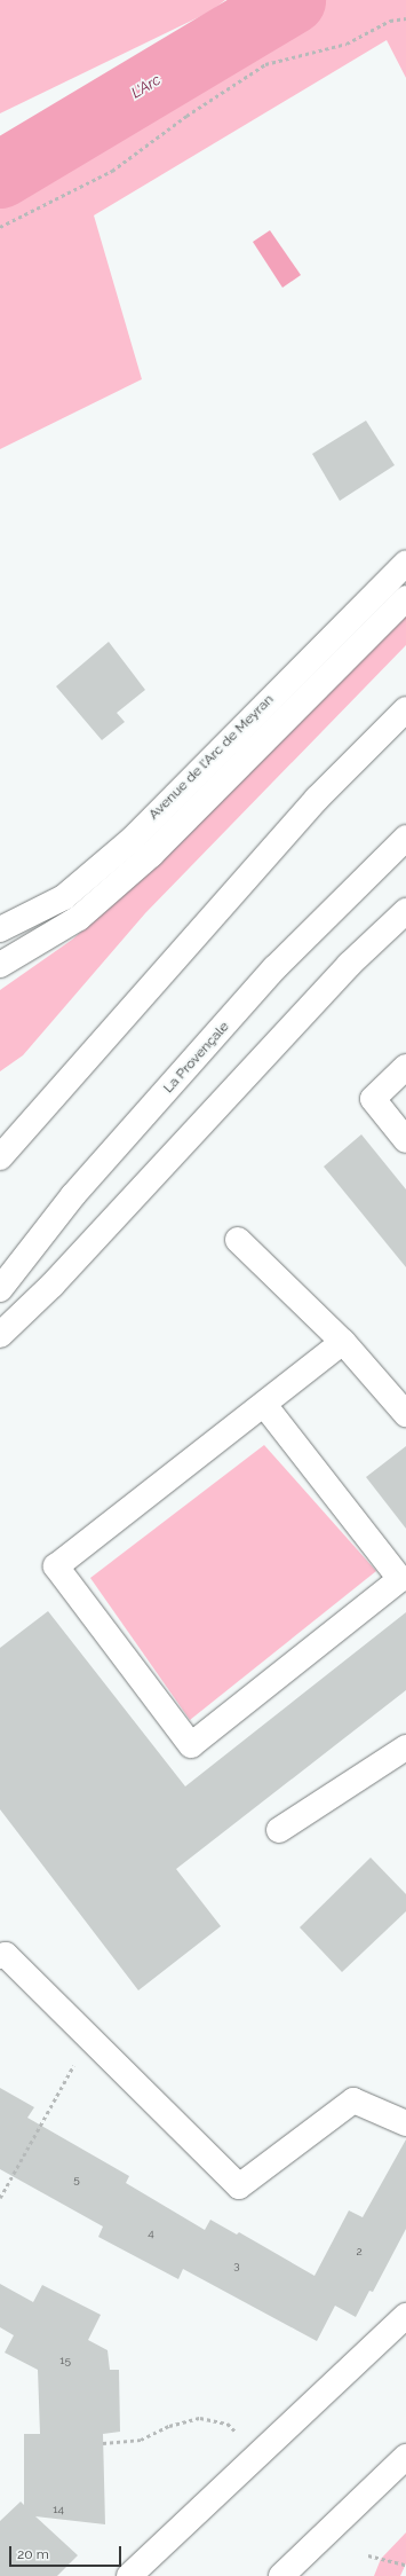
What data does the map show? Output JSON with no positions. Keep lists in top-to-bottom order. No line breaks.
{"streets":{"main road":["Avenue de l'Arc de Meyran","La Provençale"]},"water":["L'Arc"],"house_numbers":["5","4","2","3","15","14"],"scale_bar":"20 m"}
